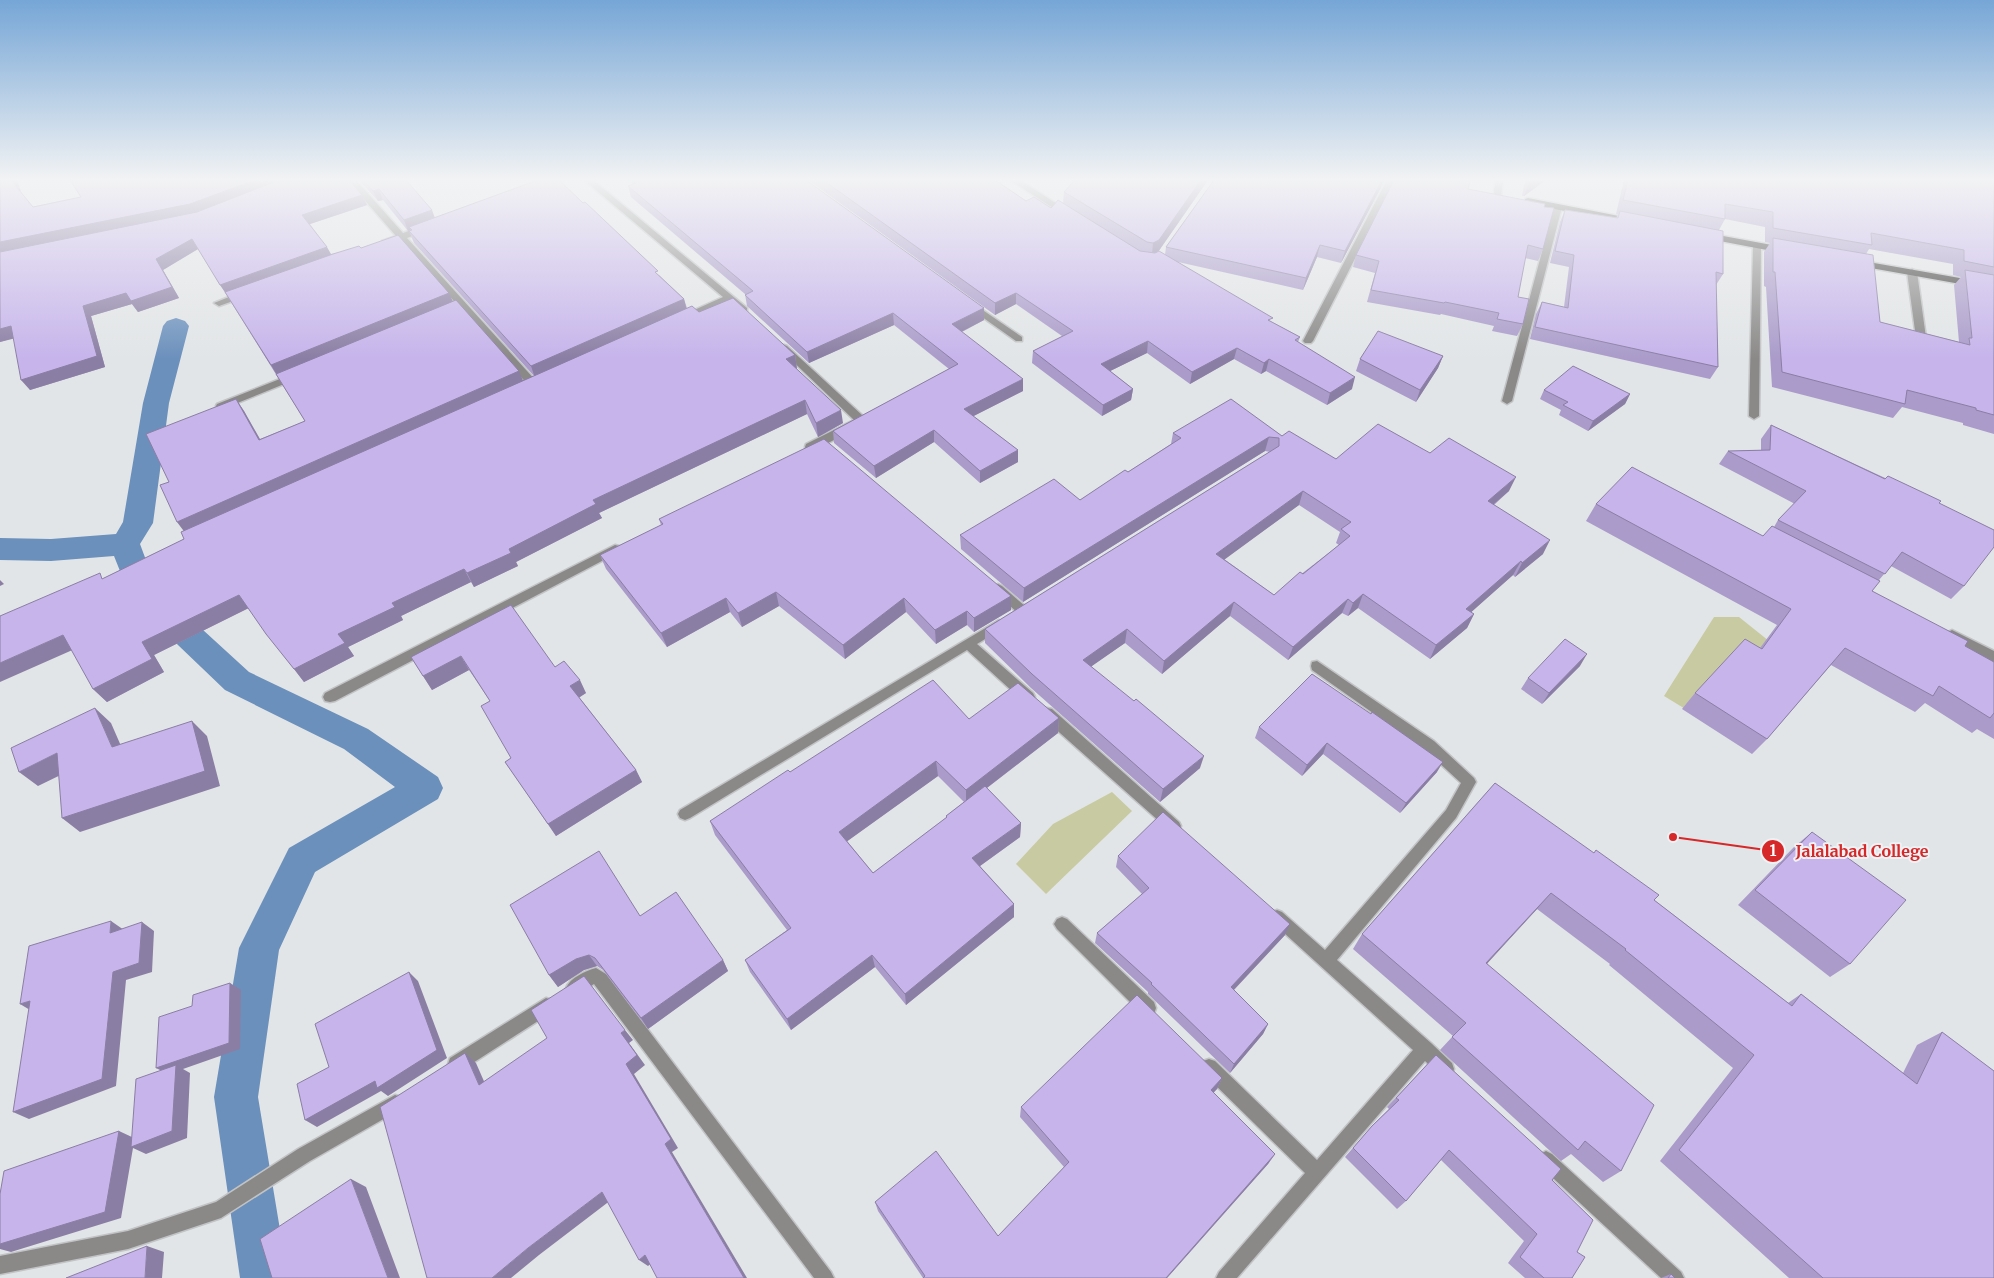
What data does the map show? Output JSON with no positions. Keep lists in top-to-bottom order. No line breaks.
{"places":["Jalalabad College"]}
